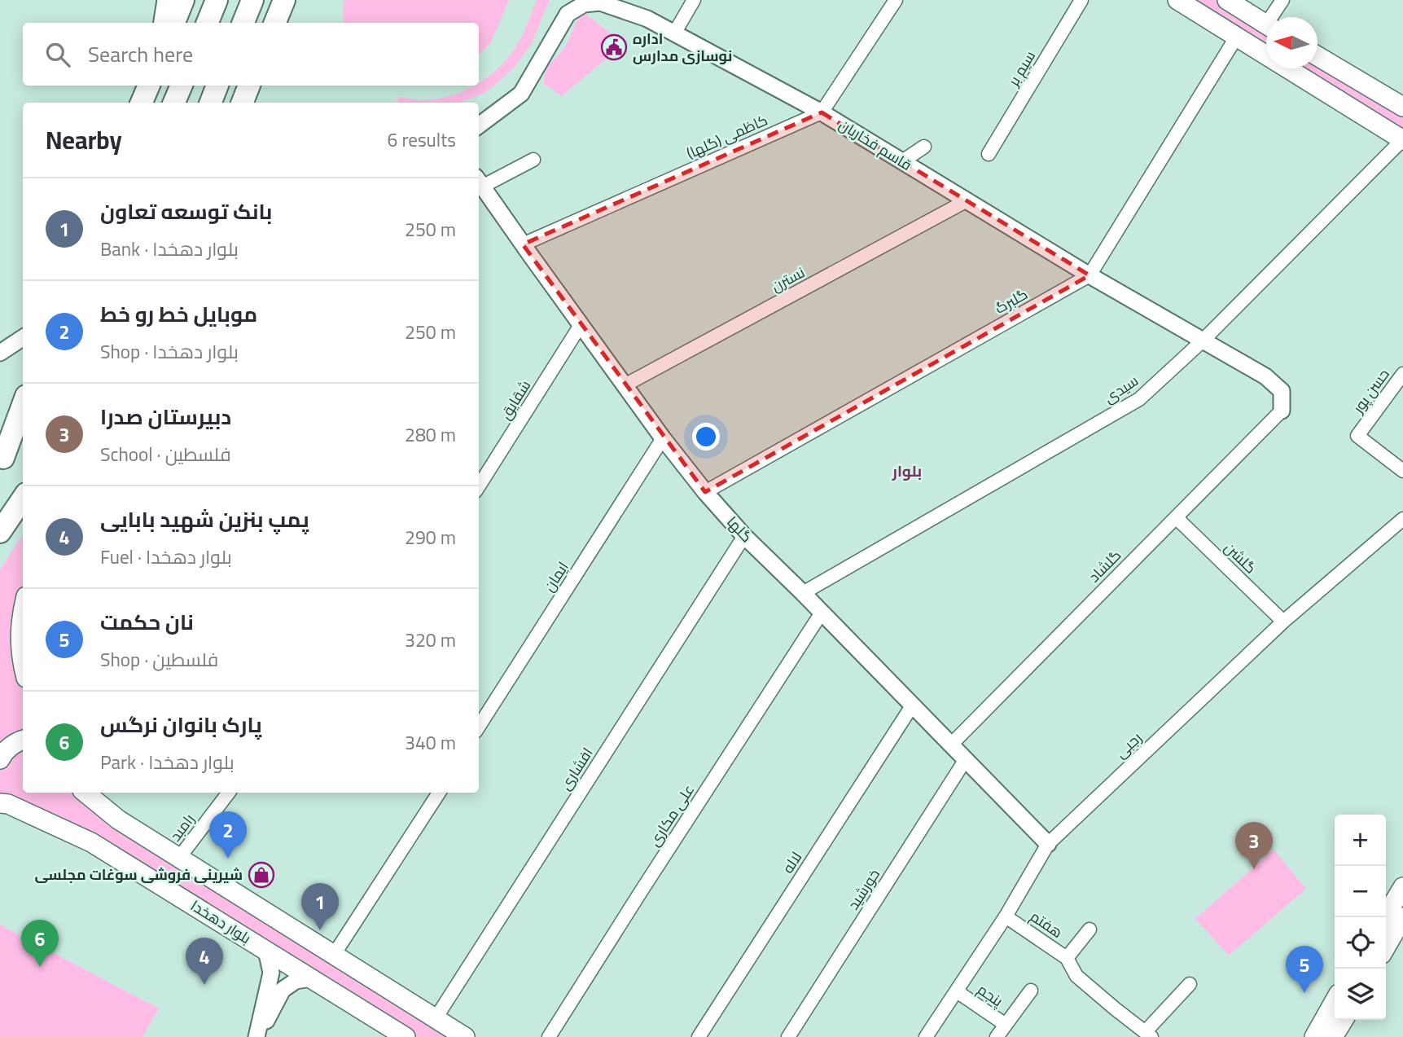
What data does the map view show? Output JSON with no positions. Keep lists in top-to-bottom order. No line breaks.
{"streets":{"main road":["بلوار دهخدا"],"street":["سیم بر","کاظمی (گلها)","قاسم فخاریان","نسترن","گلبرگ","سیدی","حسن پور","شقایق","گلها","گلشن","گلشاد","ایمان","رجبی","افشاری","علی مکاری","رامبد","لاله","خورشید","هفتم","پنجم"]},"crossings":[["کاظمی (گلها)","قاسم فخاریان"],["کاظمی (گلها)","گلها"],["قاسم فخاریان","نسترن"],["قاسم فخاریان","گلبرگ"],["قاسم فخاریان","سیدی"],["قاسم فخاریان","گلشاد"],["نسترن","گلها"],["گلبرگ","گلها"],["سیدی","گلها"],["شقایق","گلها"],["گلها","گلشاد"],["گلها","ایمان"],["گلها","رجبی"],["گلها","افشاری"],["گلها","علی مکاری"],["گلها","لاله"],["گلها","خورشید"],["گلشن","گلشاد"],["گلشن","رجبی"],["رجبی","هفتم"],["رجبی","پنجم"]],"districts":["بلوار"],"places":{"public building":["اداره نوسازی مدارس"],"shop":["شیرینی فروشی سوغات مجلسی"]},"north":"left","page":{"search":"Search here","heading":["Nearby","6 results"],"list":[{"mark":"1","name":"بانک توسعه تعاون","note":"Bank · بلوار دهخدا","value":"250 m"},{"mark":"2","name":"موبایل خط رو خط","note":"Shop · بلوار دهخدا","value":"250 m"},{"mark":"3","name":"دبیرستان صدرا","note":"School · فلسطین","value":"280 m"},{"mark":"4","name":"پمپ بنزین شهید بابایی","note":"Fuel · بلوار دهخدا","value":"290 m"},{"mark":"5","name":"نان حکمت","note":"Shop · فلسطین","value":"320 m"},{"mark":"6","name":"پارک بانوان نرگس","note":"Park · بلوار دهخدا","value":"340 m"}],"pins":["2","3","1","6","4","5"],"map_buttons":["+","−"]}}
